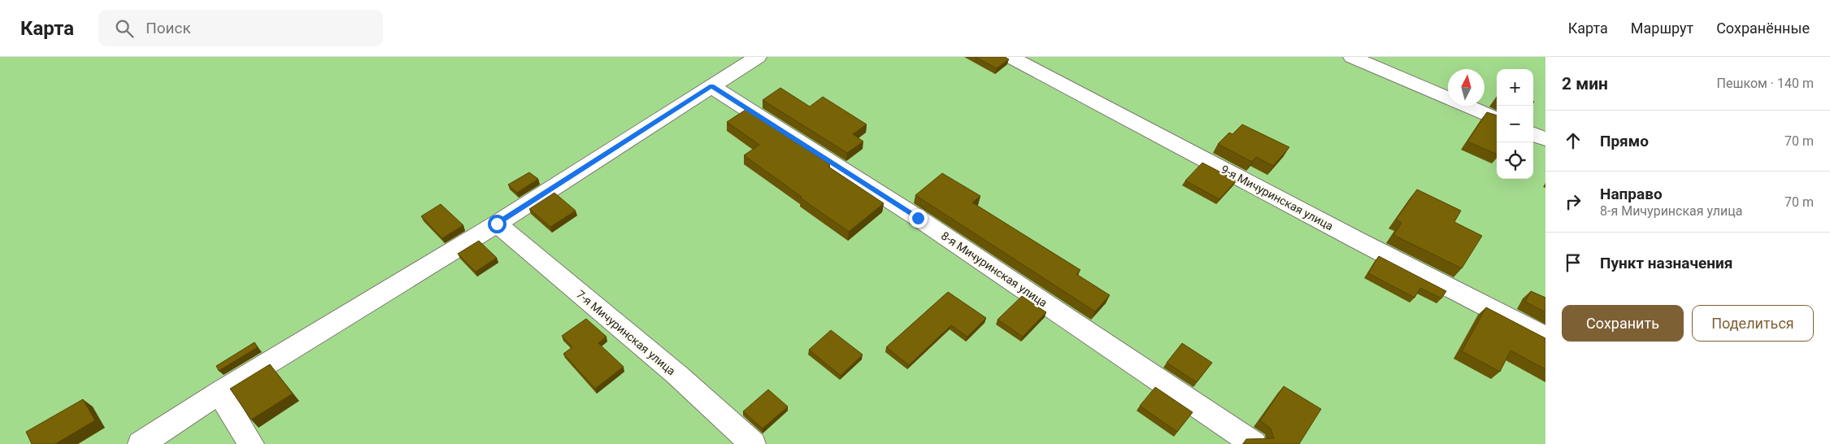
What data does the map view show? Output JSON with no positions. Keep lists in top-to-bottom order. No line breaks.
{"streets":{"lane":["9-я Мичуринская улица","8-я Мичуринская улица","7-я Мичуринская улица"]},"north":"top","page":{"header":"Карта","search":"Поиск","nav":["Карта","Маршрут","Сохранённые"],"heading":["2 мин","Пешком · 140 m"],"map_buttons":["+","−"],"list":[["Прямо","70 m"],["Направо","8-я Мичуринская улица","70 m"],"Пункт назначения"],"buttons":["Сохранить","Поделиться"]}}
